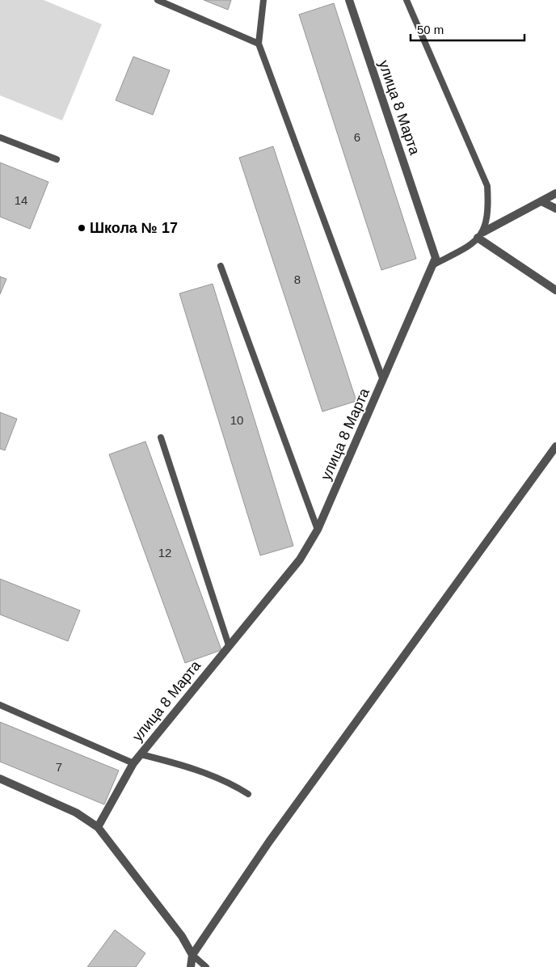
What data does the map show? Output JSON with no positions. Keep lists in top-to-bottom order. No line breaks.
{"streets":{"street":["улица 8 Марта"]},"places":["Школа № 17"],"house_numbers":["6","14","8","10","12","7"],"scale_bar":"50 m"}
